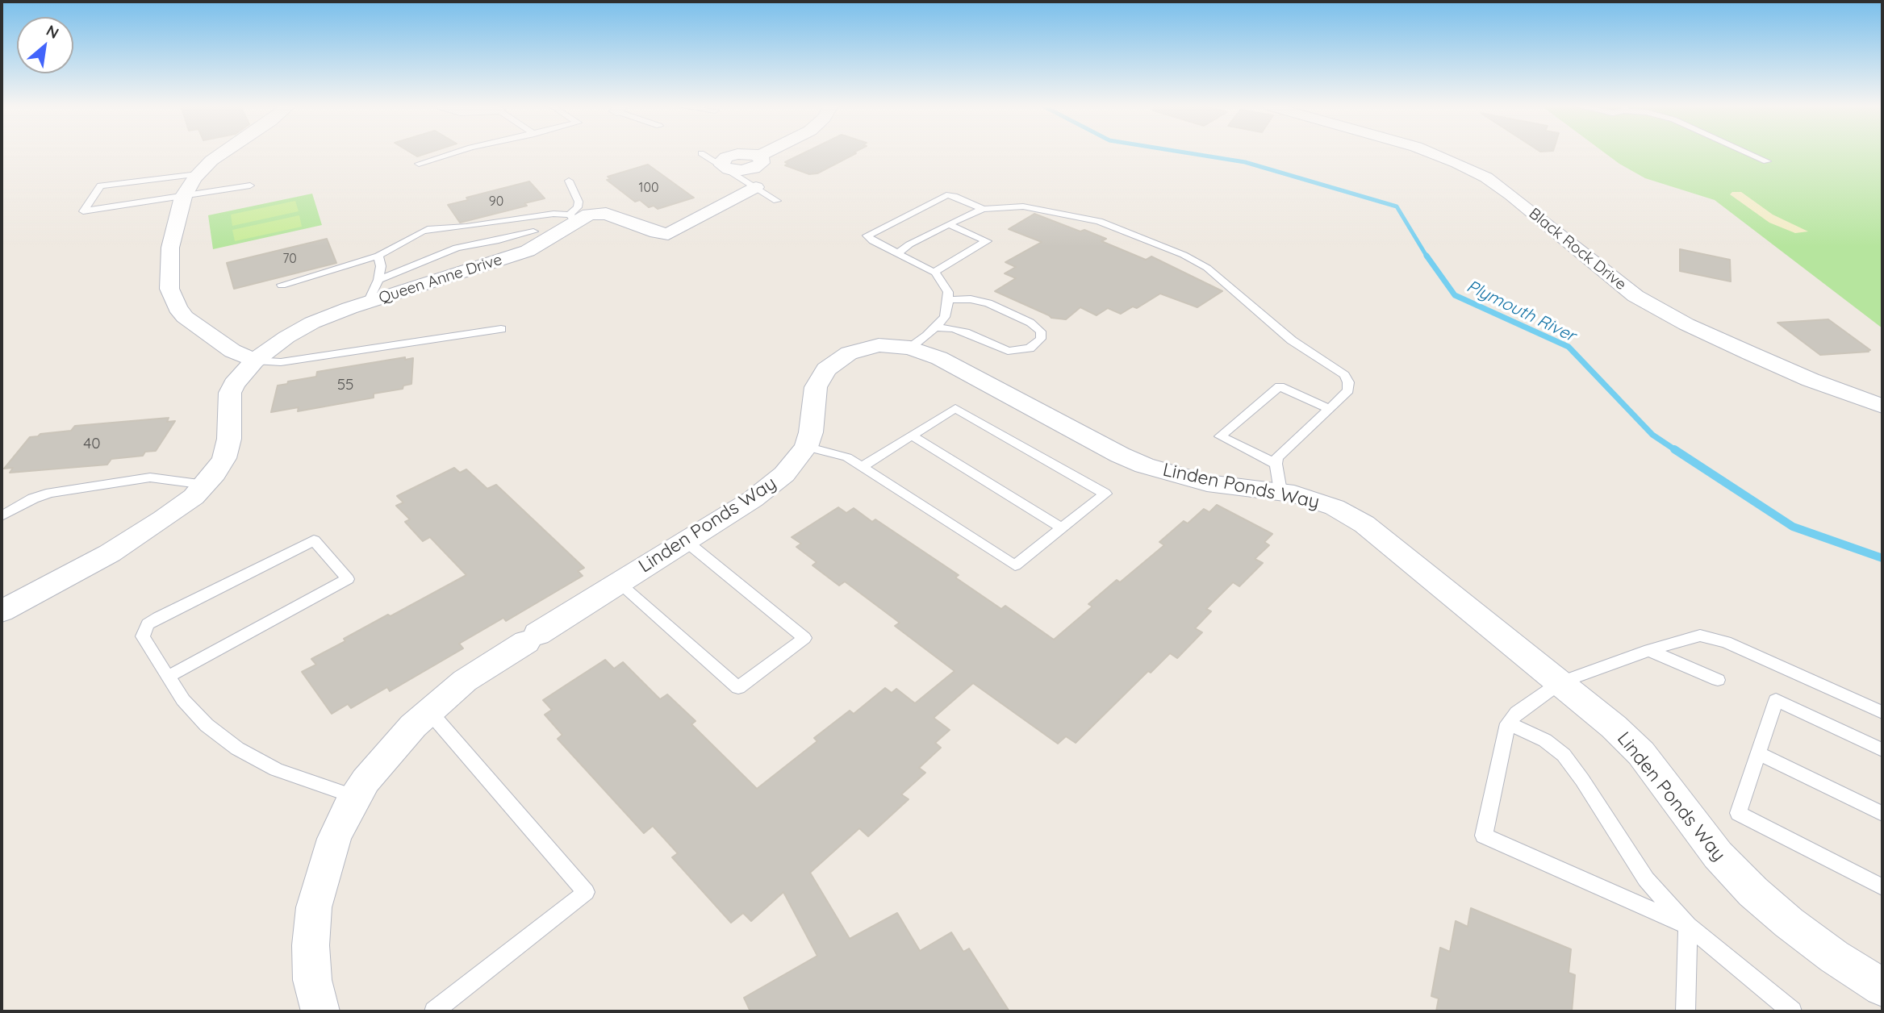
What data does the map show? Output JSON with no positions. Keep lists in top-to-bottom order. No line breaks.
{"streets":{"street":["Black Rock Drive","Queen Anne Drive","Linden Ponds Way"]},"water":["Plymouth River"],"house_numbers":["100","90","70","55","40"],"north":"top right"}
